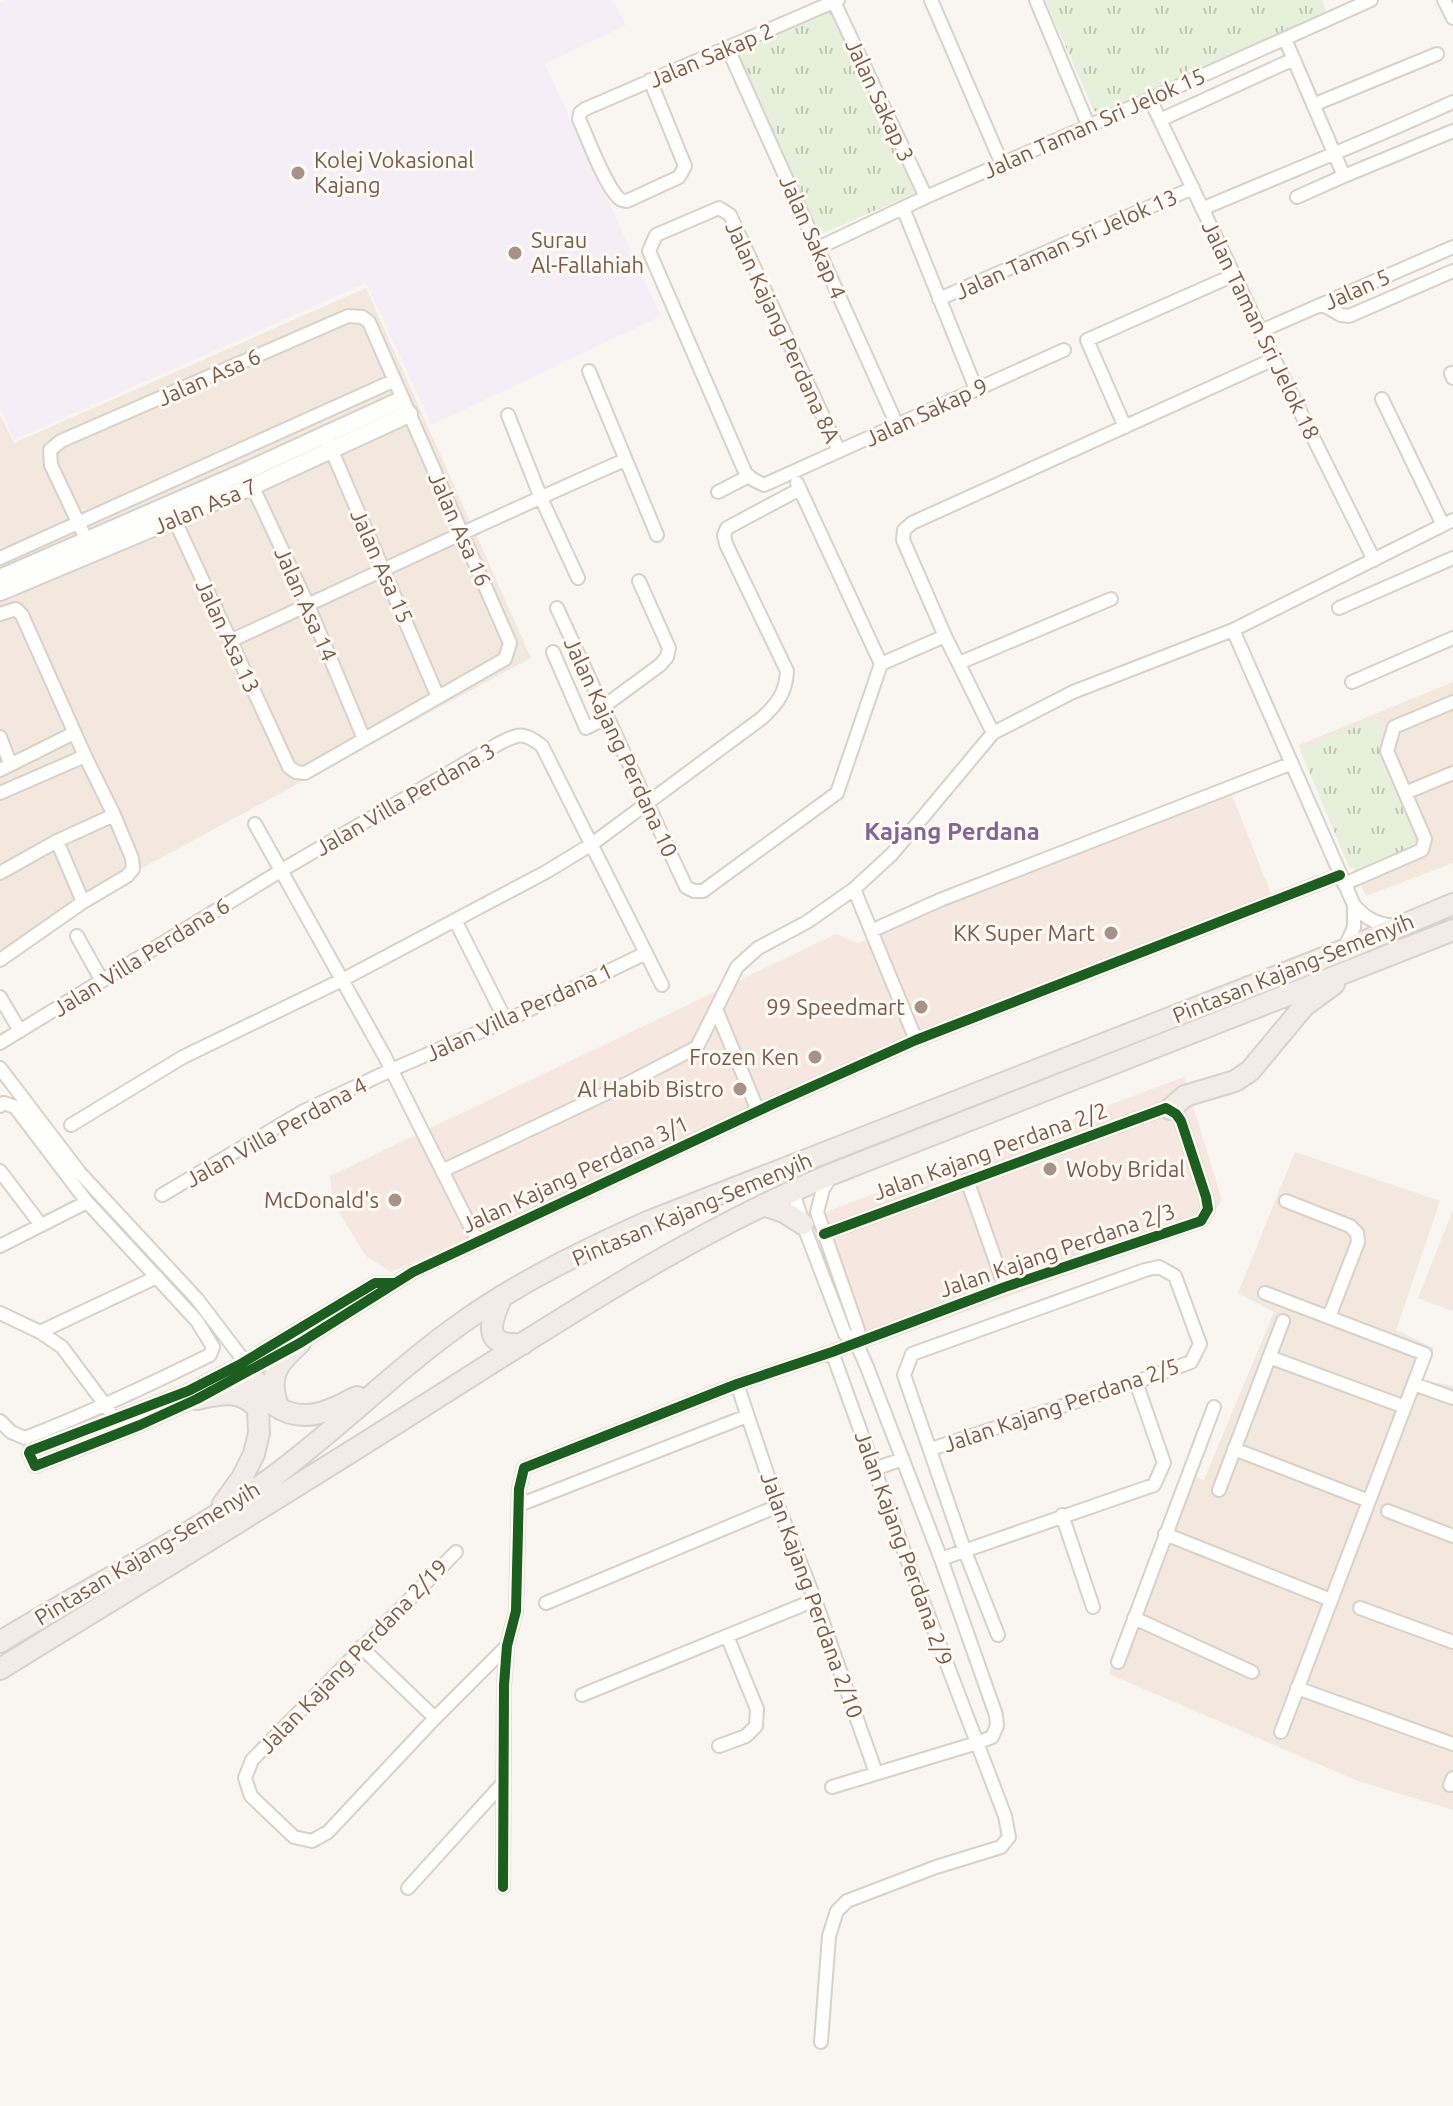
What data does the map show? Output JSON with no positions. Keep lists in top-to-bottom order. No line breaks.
{"streets":{"highway":["Pintasan Kajang-Semenyih"],"street":["Jalan Sakap 2","Jalan Sakap 3","Jalan Taman Sri Jelok 15","Jalan Sakap 4","Jalan Taman Sri Jelok 13","Jalan 5","Jalan Taman Sri Jelok 18","Jalan Kajang Perdana 8A","Jalan Asa 6","Jalan Sakap 9","Jalan Asa 7","Jalan Asa 16","Jalan Asa 15","Jalan Asa 14","Jalan Asa 13","Jalan Kajang Perdana 10","Jalan Villa Perdana 3","Jalan Villa Perdana 6","Jalan Villa Perdana 1","Jalan Villa Perdana 4","Jalan Kajang Perdana 2/2","Jalan Kajang Perdana 3/1","Jalan Kajang Perdana 2/3","Jalan Kajang Perdana 2/5","Jalan Kajang Perdana 2/9","Jalan Kajang Perdana 2/10","Jalan Kajang Perdana 2/19"]},"crossings":[["Jalan Sakap 2","Jalan Sakap 3"],["Jalan Sakap 2","Jalan Sakap 4"],["Jalan Sakap 3","Jalan Taman Sri Jelok 15"],["Jalan Taman Sri Jelok 15","Jalan Sakap 4"],["Jalan Taman Sri Jelok 15","Jalan Taman Sri Jelok 18"],["Jalan Sakap 4","Jalan Sakap 9"],["Jalan Taman Sri Jelok 13","Jalan Taman Sri Jelok 18"],["Jalan 5","Jalan Taman Sri Jelok 18"],["Jalan Kajang Perdana 8A","Jalan Sakap 9"],["Jalan Asa 6","Jalan Asa 7"],["Jalan Asa 6","Jalan Asa 16"],["Jalan Asa 7","Jalan Asa 16"],["Jalan Asa 7","Jalan Asa 15"],["Jalan Asa 7","Jalan Asa 14"],["Jalan Asa 7","Jalan Asa 13"],["Jalan Asa 16","Jalan Asa 15"],["Jalan Asa 14","Jalan Asa 13"],["Jalan Villa Perdana 3","Jalan Villa Perdana 6"],["Jalan Villa Perdana 1","Jalan Villa Perdana 4"],["Jalan Kajang Perdana 2/2","Jalan Kajang Perdana 2/3"],["Jalan Kajang Perdana 2/3","Jalan Kajang Perdana 2/9"],["Jalan Kajang Perdana 2/3","Jalan Kajang Perdana 2/10"]],"districts":["Kajang Perdana"],"places":["Kolej Vokasional Kajang","Surau Al-Fallahiah","KK Super Mart","99 Speedmart","Frozen Ken","Al Habib Bistro","Woby Bridal","McDonald's"]}
